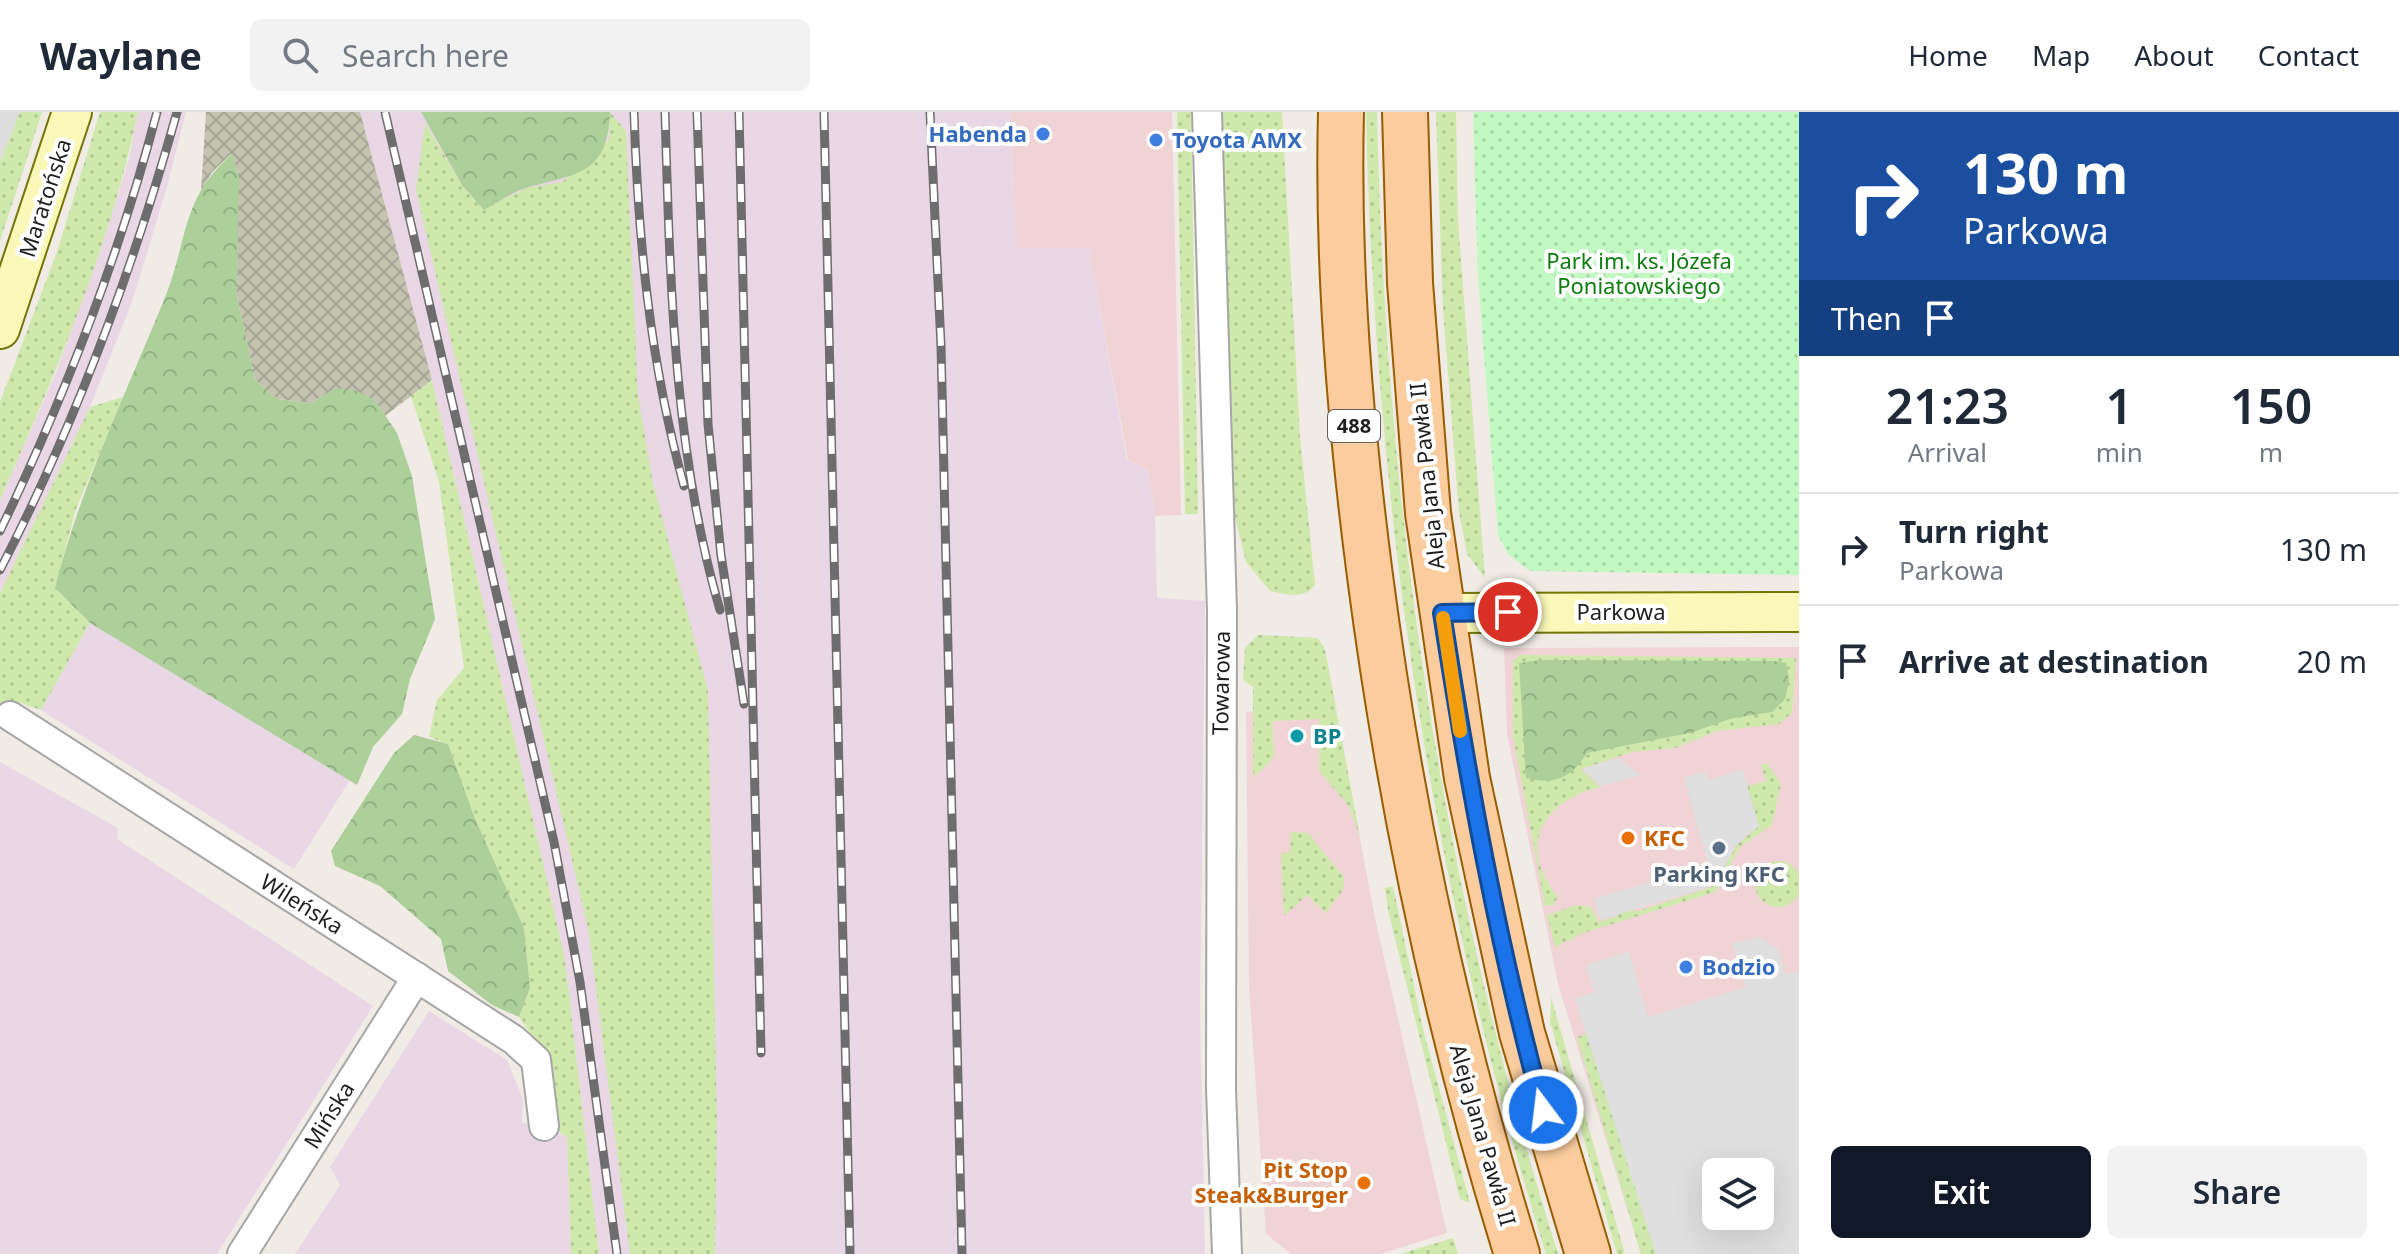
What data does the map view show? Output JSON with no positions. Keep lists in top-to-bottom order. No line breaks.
{"streets":{"main road":["488","Aleja Jana Pawła II"],"street":["Maratońska","Parkowa","Towarowa","Wileńska","Mińska"]},"crossings":[["Aleja Jana Pawła II","Parkowa"],["Wileńska","Mińska"]],"parks":["Park im. ks. Józefa Poniatowskiego"],"places":["Habenda","Toyota AMX","BP","KFC","Parking KFC","Bodzio","Pit Stop Steak&Burger"],"page":{"header":"Waylane","search":"Search here","nav":["Home","Map","About","Contact"],"turn":["130 m","Parkowa"],"then":"Then","eta":["21:23","Arrival","1","min","150","m"],"list":[{"name":"Turn right","note":"Parkowa","value":"130 m"},{"name":"Arrive at destination","value":"20 m"}],"buttons":["Exit","Share"]}}
